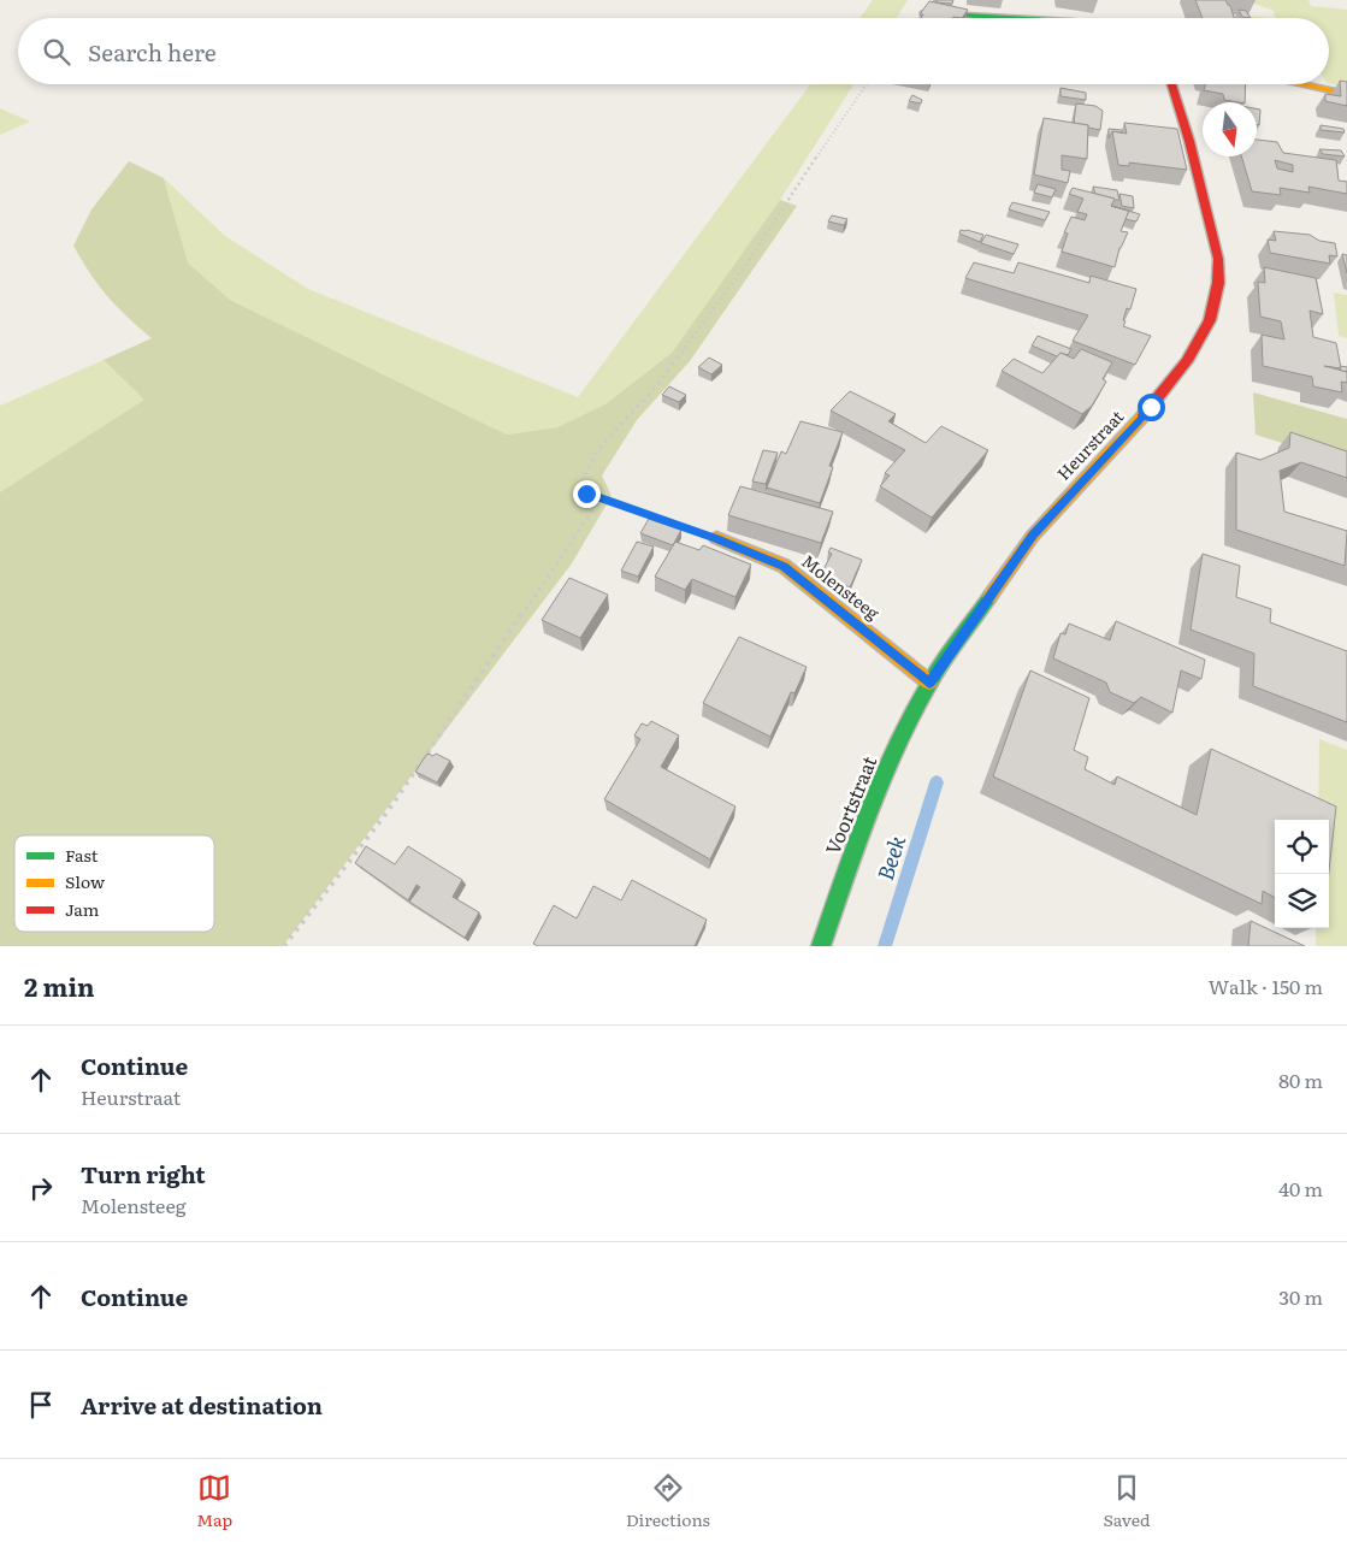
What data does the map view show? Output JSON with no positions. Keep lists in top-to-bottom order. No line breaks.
{"streets":{"street":["Heurstraat","Molensteeg","Voortstraat"]},"crossings":[["Heurstraat","Molensteeg"],["Heurstraat","Voortstraat"],["Molensteeg","Voortstraat"]],"water":["Beek"],"legend":["Fast","Slow","Jam"],"north":"bottom","page":{"search":"Search here","heading":["2 min","Walk · 150 m"],"list":[["Continue","Heurstraat","80 m"],["Turn right","Molensteeg","40 m"],["Continue","30 m"],"Arrive at destination"],"nav":["Map","Directions","Saved"]}}
